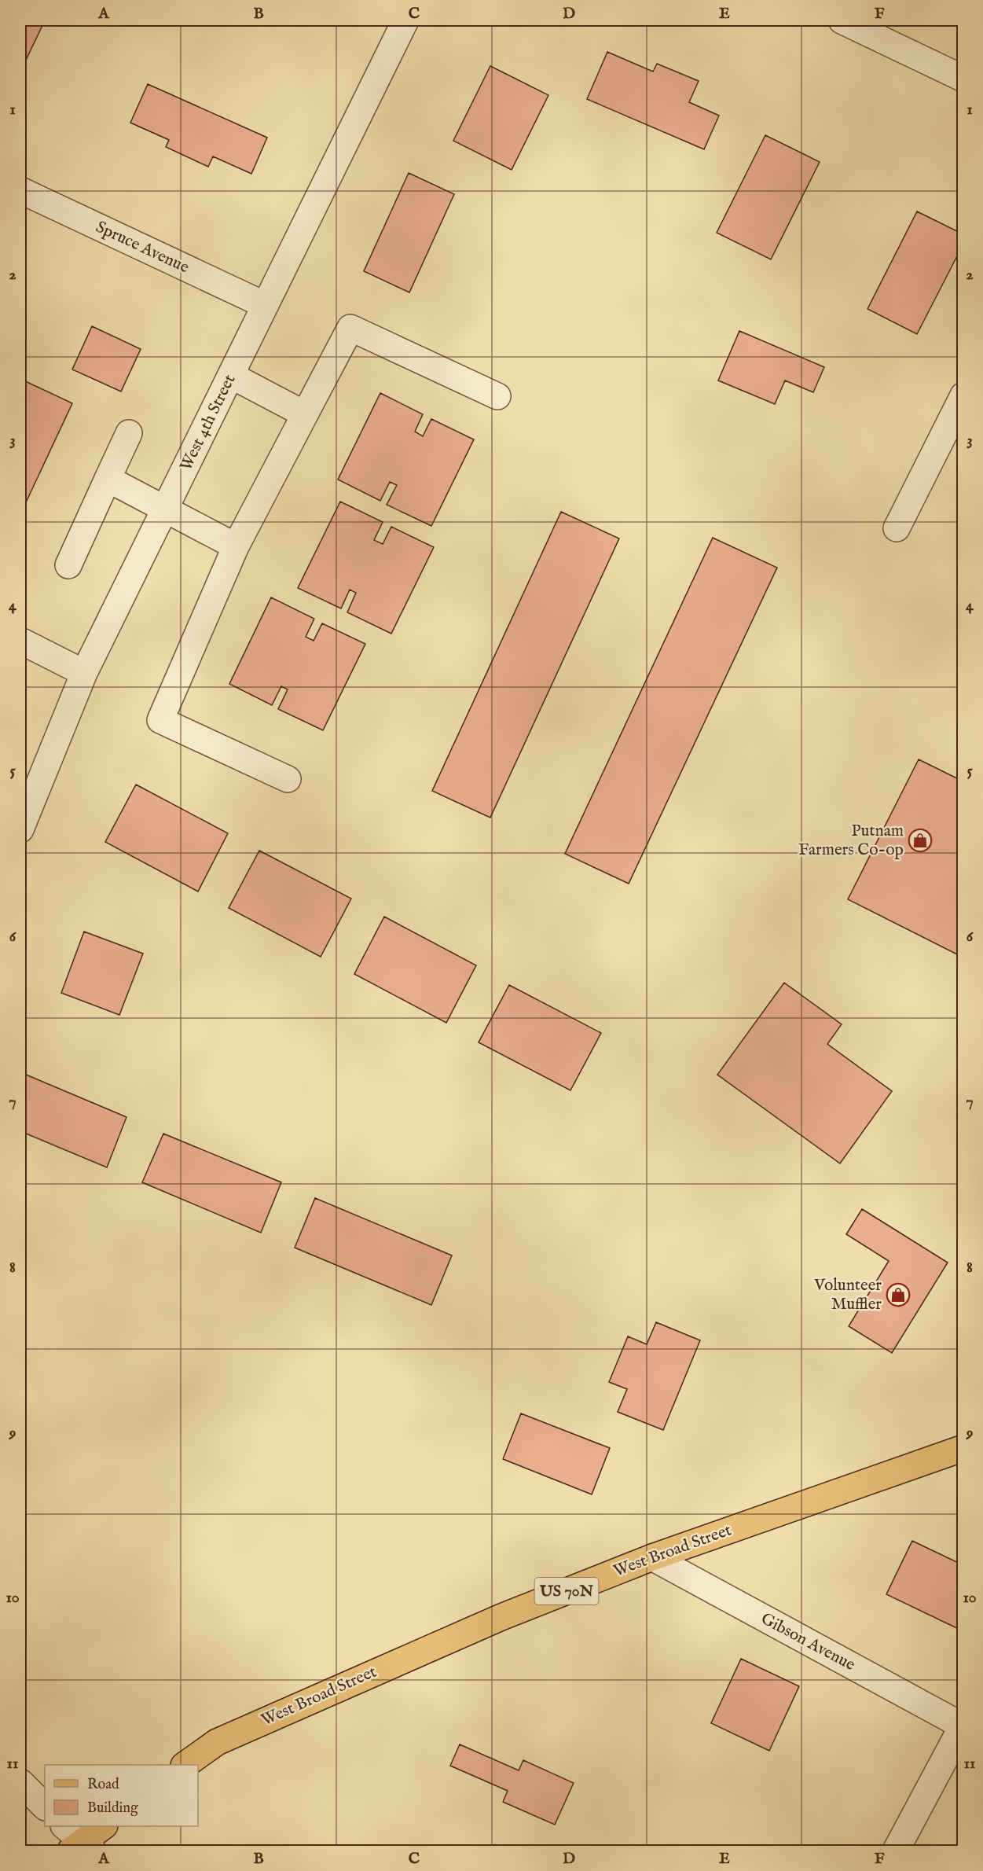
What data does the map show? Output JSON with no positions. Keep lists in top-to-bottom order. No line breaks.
{"streets":{"main road":["West Broad Street","US 70N"],"street":["Spruce Avenue","West 4th Street","Gibson Avenue"]},"crossings":[["Spruce Avenue","West 4th Street"],["West Broad Street","Gibson Avenue"]],"places":{"shop":["Putnam Farmers Co-op","Volunteer Muffler"]},"legend":["Road","Building"],"grid":{"columns":["A","B","C","D","E","F"],"rows":["1","2","3","4","5","6","7","8","9","10","11"]}}
